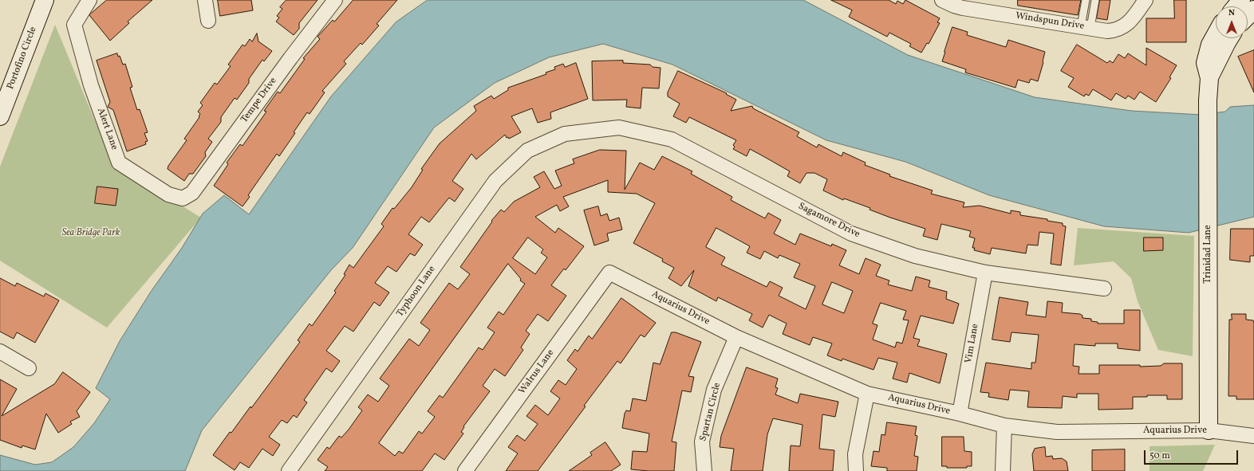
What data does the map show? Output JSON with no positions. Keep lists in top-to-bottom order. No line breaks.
{"streets":{"street":["Windspun Drive","Portofino Circle","Tempe Drive","Alert Lane","Sagamore Drive","Trinidad Lane","Typhoon Lane","Aquarius Drive","Vim Lane","Walrus Lane","Spartan Circle"]},"crossings":[["Tempe Drive","Alert Lane"],["Sagamore Drive","Typhoon Lane"],["Sagamore Drive","Vim Lane"],["Trinidad Lane","Aquarius Drive"],["Aquarius Drive","Vim Lane"],["Aquarius Drive","Walrus Lane"],["Aquarius Drive","Spartan Circle"]],"parks":["Sea Bridge Park"],"scale_bar":"50 m","north":"top"}
